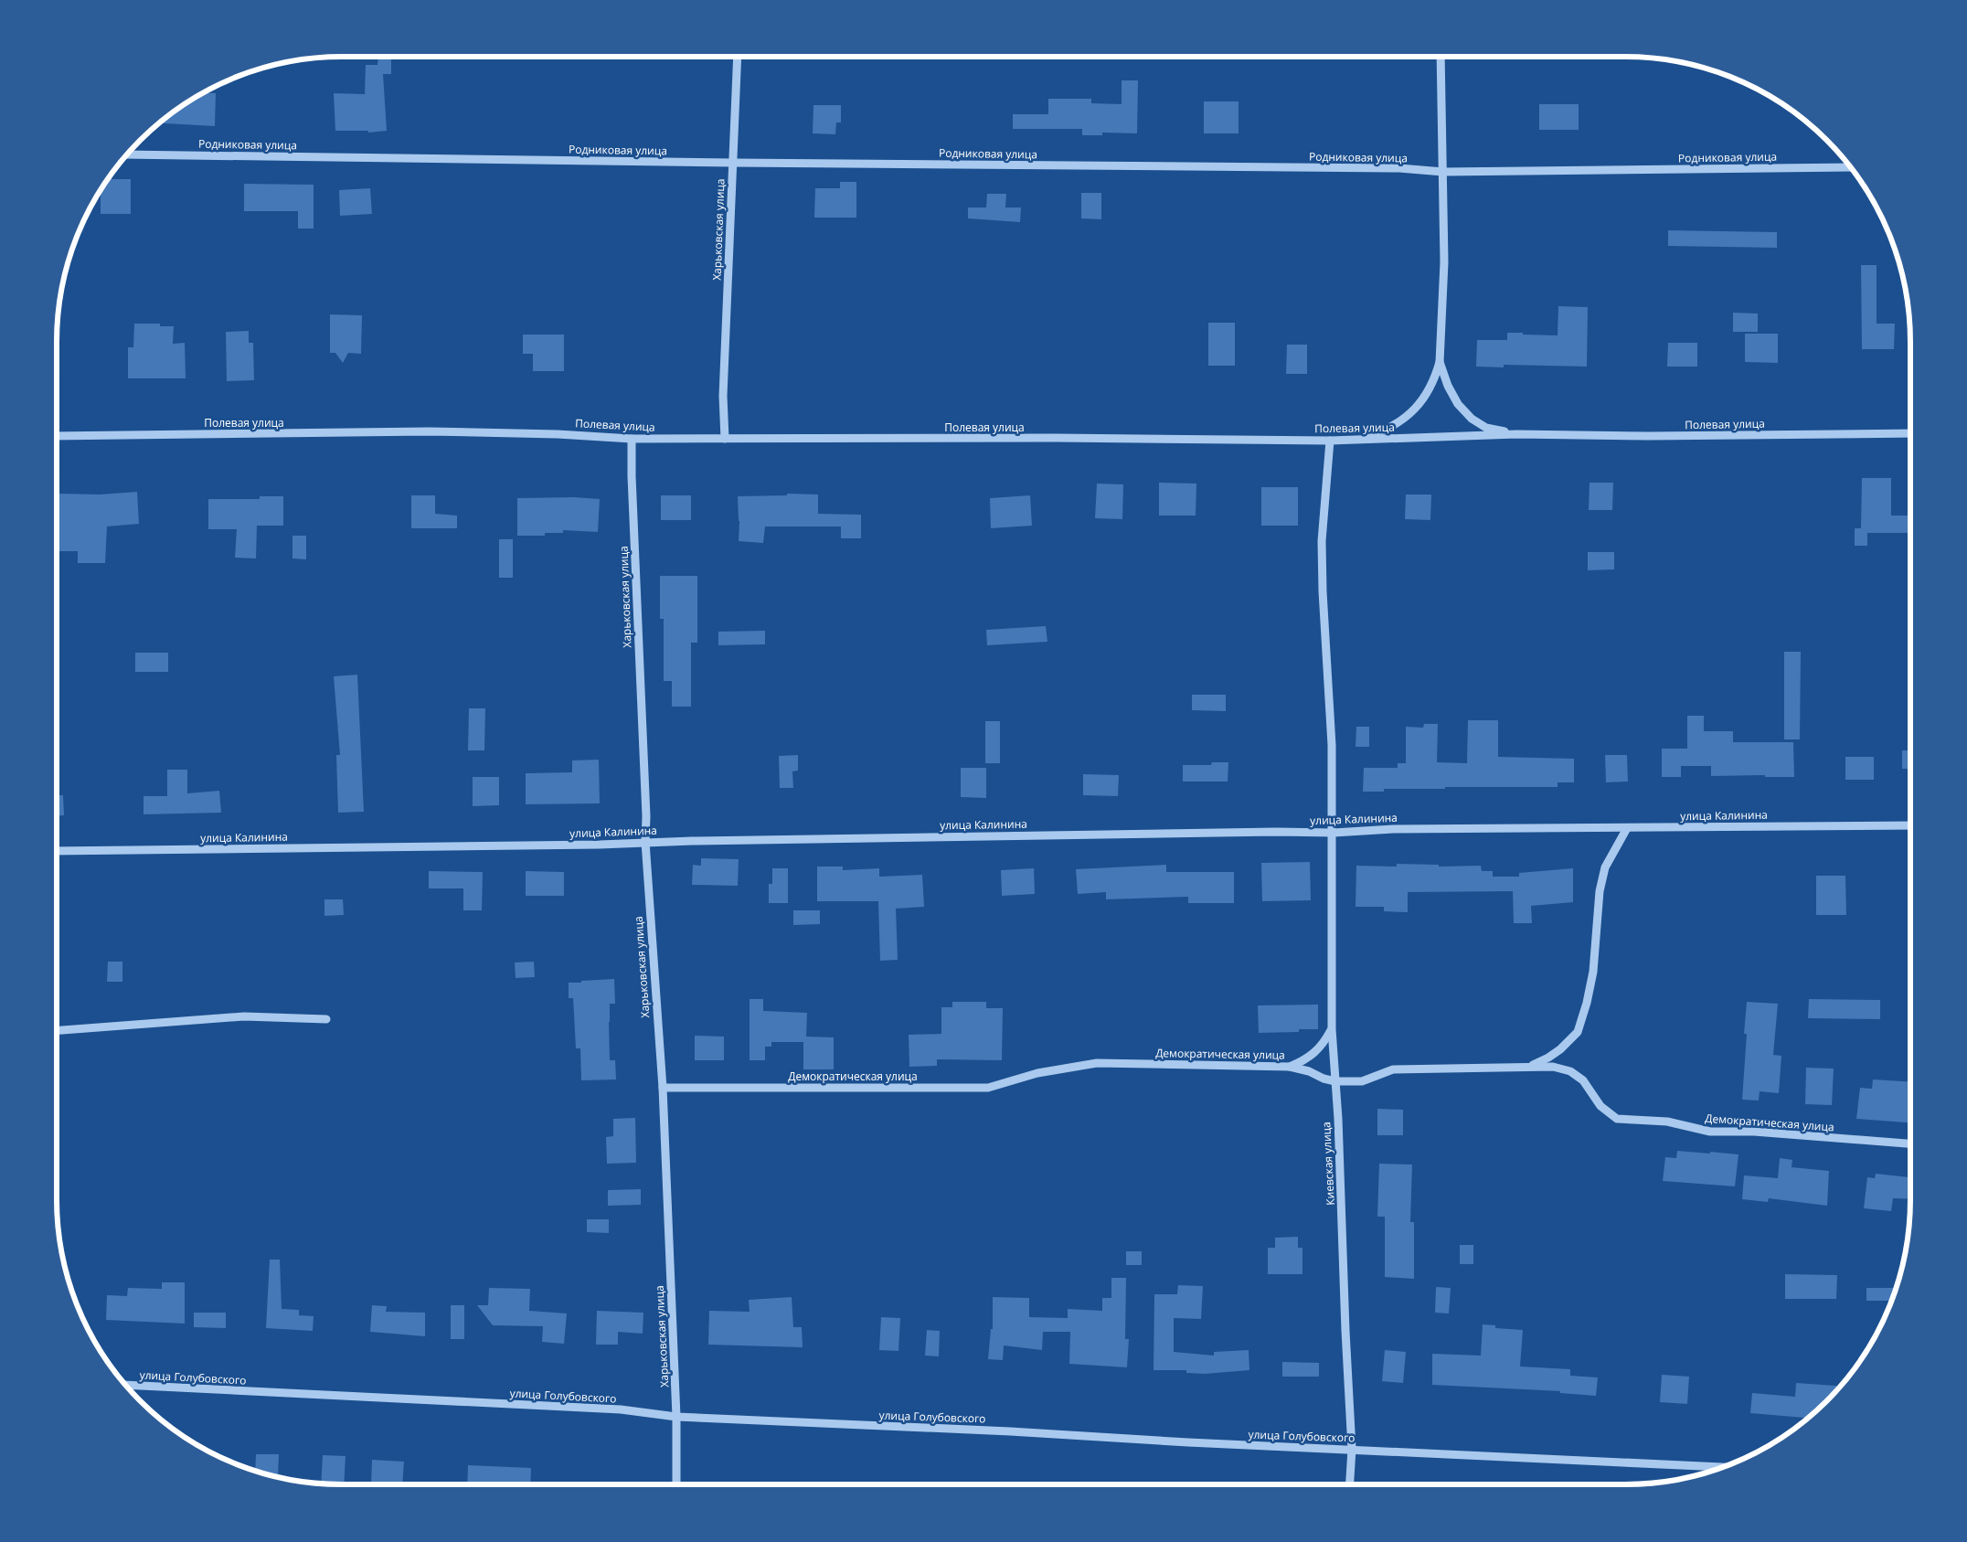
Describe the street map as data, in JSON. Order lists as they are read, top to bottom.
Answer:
{
  "streets": {
    "street": [
      "Родниковая улица",
      "Харьковская улица",
      "Полевая улица",
      "улица Калинина",
      "Демократическая улица",
      "Киевская улица",
      "улица Голубовского"
    ]
  },
  "crossings": [
    ["Родниковая улица", "Харьковская улица"],
    ["Харьковская улица", "Полевая улица"],
    ["Харьковская улица", "улица Калинина"],
    ["Харьковская улица", "Демократическая улица"],
    ["Харьковская улица", "улица Голубовского"],
    ["Полевая улица", "Киевская улица"],
    ["улица Калинина", "Киевская улица"],
    ["Демократическая улица", "Киевская улица"],
    ["Киевская улица", "улица Голубовского"]
  ]
}
